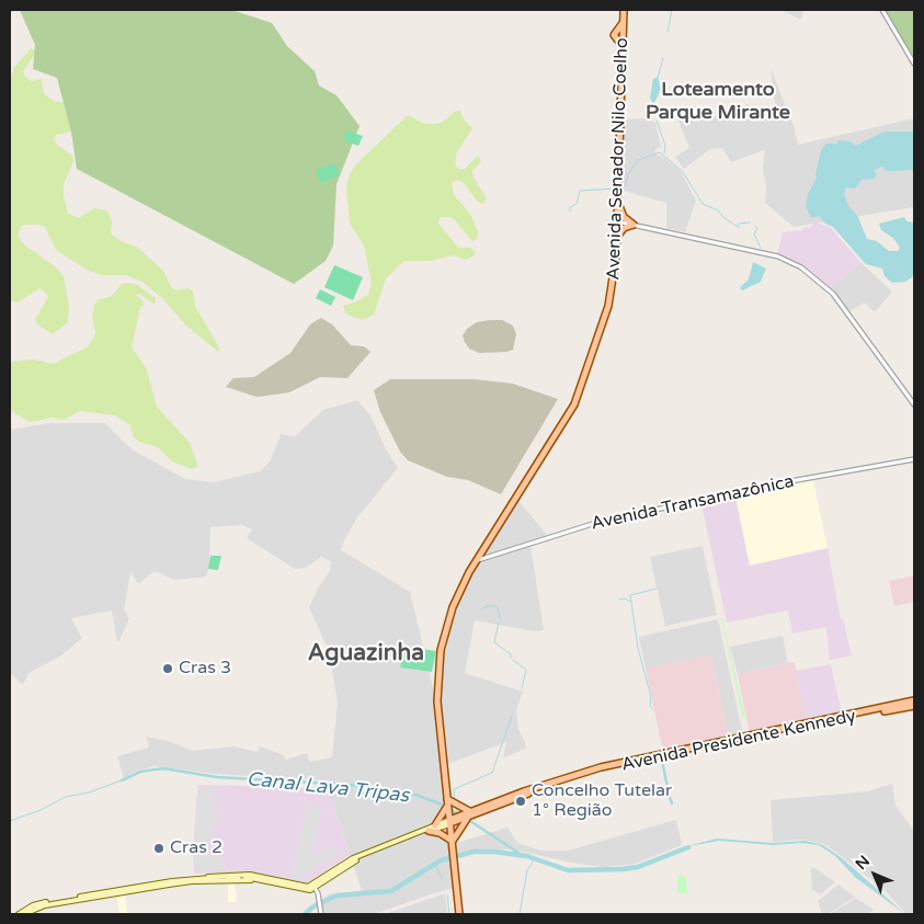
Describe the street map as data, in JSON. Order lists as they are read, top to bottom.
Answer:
{
  "streets": {
    "main road": ["Avenida Senador Nilo Coelho", "Avenida Presidente Kennedy"],
    "street": ["Avenida Transamazônica"]
  },
  "crossings": [
    ["Avenida Senador Nilo Coelho", "Avenida Transamazônica"],
    ["Avenida Senador Nilo Coelho", "Avenida Presidente Kennedy"]
  ],
  "districts": ["Loteamento Parque Mirante", "Aguazinha"],
  "water": ["Canal Lava Tripas"],
  "places": ["Cras 3", "Concelho Tutelar 1° Região", "Cras 2"],
  "north": "top left"
}
